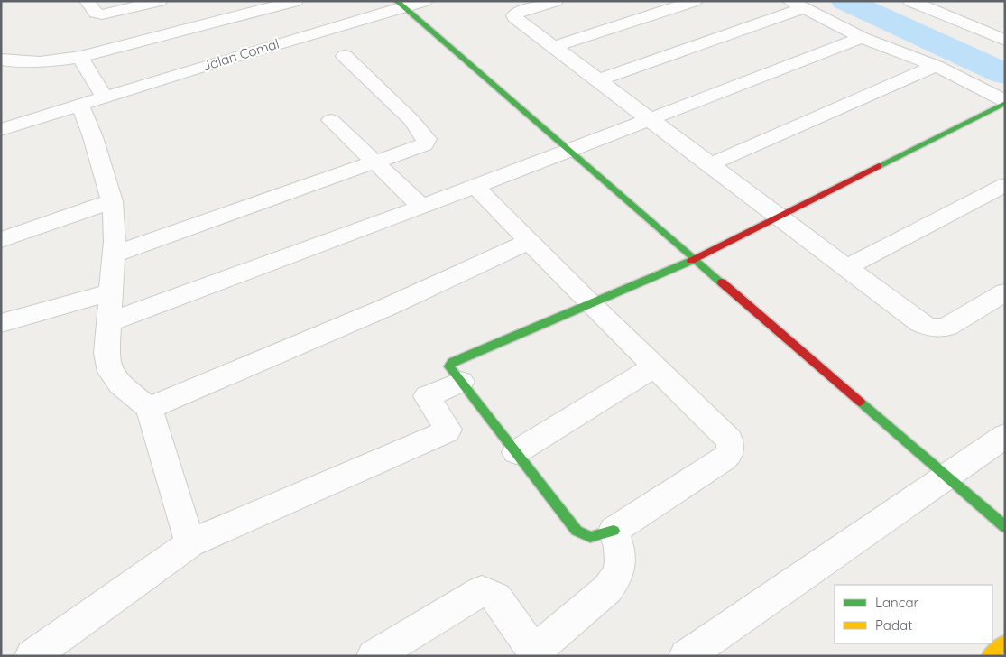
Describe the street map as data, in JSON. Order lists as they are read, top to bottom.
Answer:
{
  "streets": {
    "street": ["Jalan Comal"]
  },
  "legend": ["Lancar", "Padat"]
}
